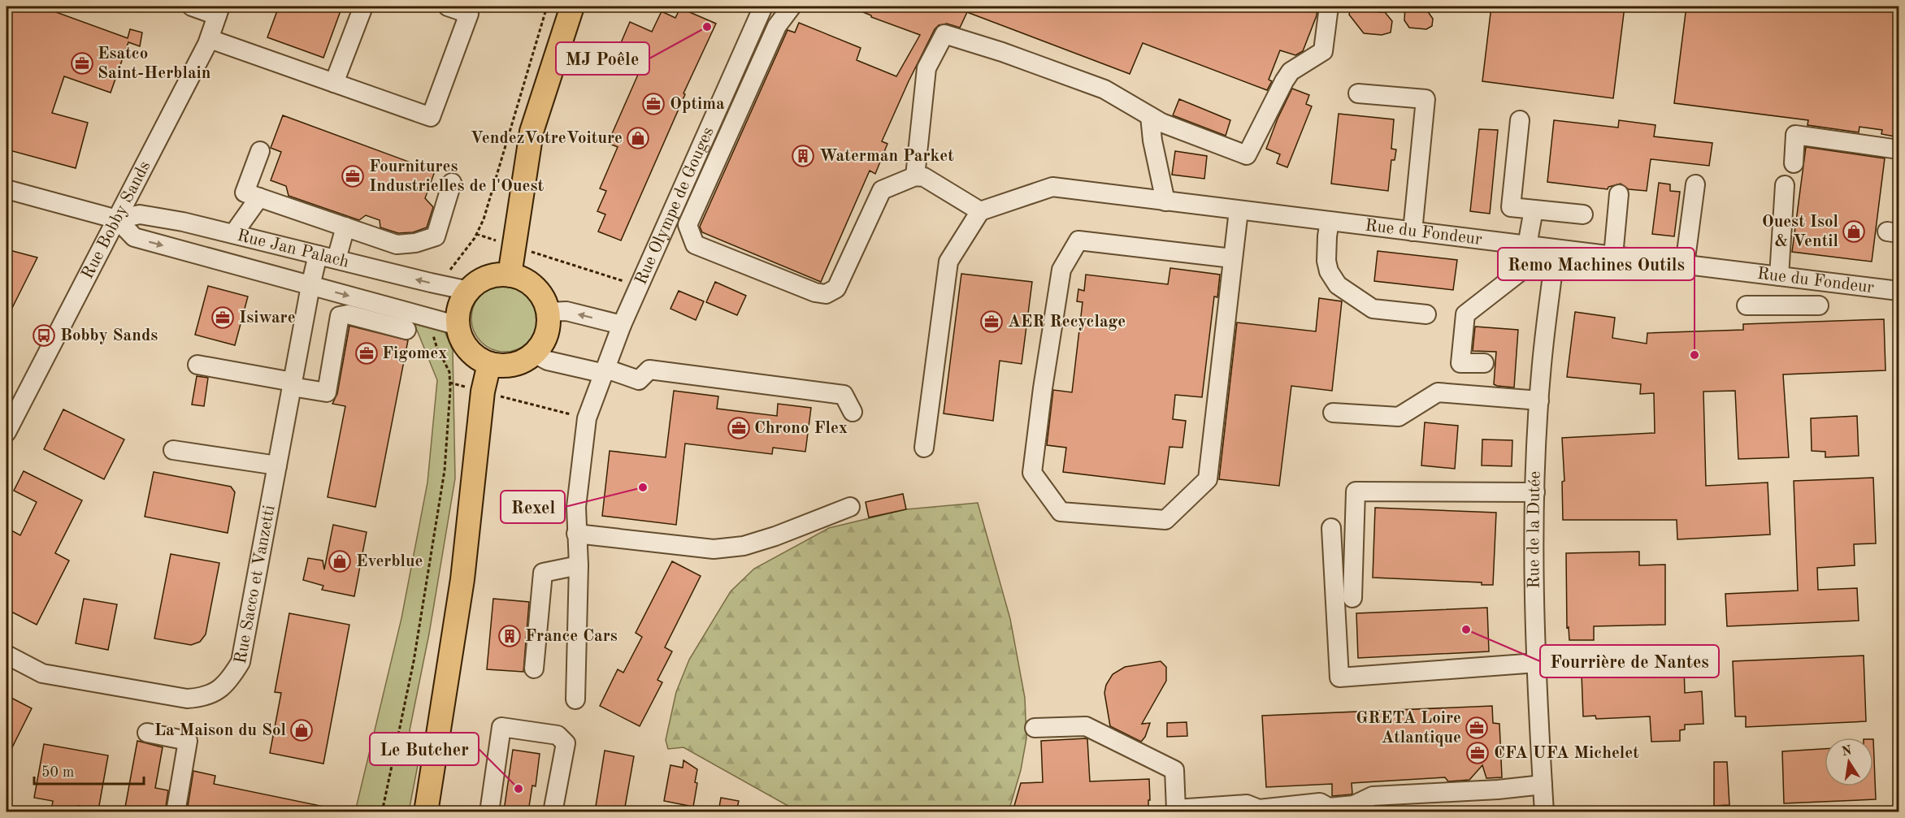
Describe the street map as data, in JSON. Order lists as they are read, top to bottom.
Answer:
{
  "streets": {
    "street": [
      "Rue Olympe de Gouges",
      "Rue Bobby Sands",
      "Rue du Fondeur",
      "Rue Jan Palach",
      "Rue de la Dutée",
      "Rue Sacco et Vanzetti"
    ]
  },
  "crossings": [
    ["Rue Bobby Sands", "Rue Jan Palach"],
    ["Rue du Fondeur", "Rue de la Dutée"],
    ["Rue Jan Palach", "Rue Sacco et Vanzetti"]
  ],
  "places": {
    "other": [
      "MJ Poêle",
      "Remo Machines Outils",
      "Rexel",
      "Fourrière de Nantes",
      "Le Butcher"
    ],
    "office": [
      "Esatco Saint-Herblain",
      "Optima",
      "Fournitures Industrielles de l'Ouest",
      "Isiware",
      "AER Recyclage",
      "Figomex",
      "Chrono Flex",
      "GRETA Loire Atlantique",
      "CFA UFA Michelet"
    ],
    "shop": [
      "VendezVotreVoiture",
      "Ouest Isol & Ventil",
      "Everblue",
      "La Maison du Sol"
    ],
    "building": ["Waterman Parket", "France Cars"],
    "bus stop": ["Bobby Sands"]
  },
  "scale_bar": "50 m",
  "north": "top"
}
